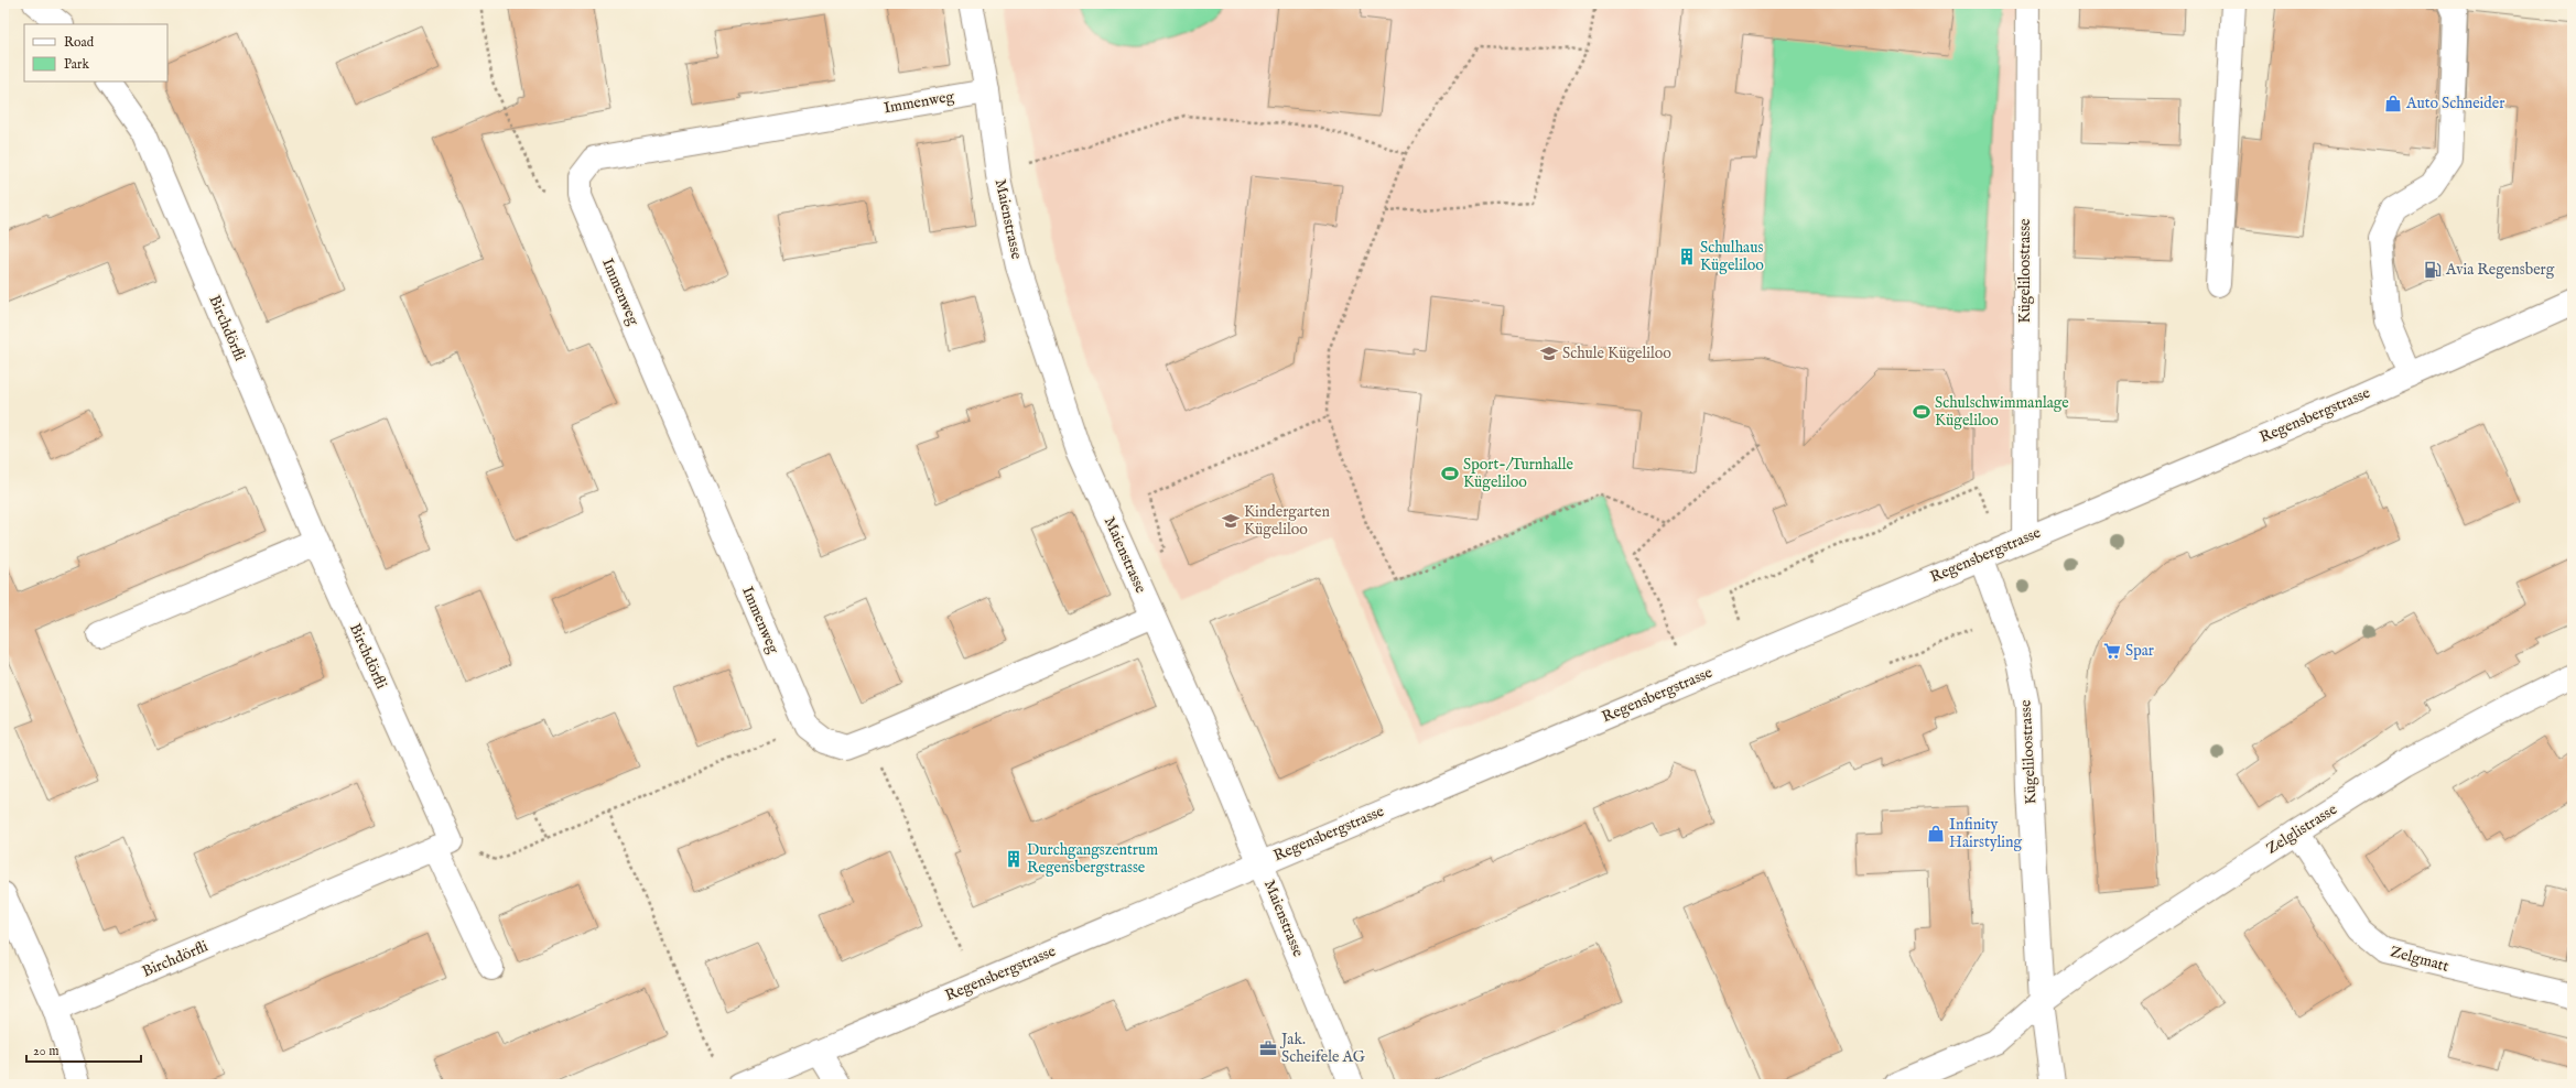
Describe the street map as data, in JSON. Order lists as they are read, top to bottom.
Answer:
{
  "streets": {
    "street": [
      "Immenweg",
      "Maienstrasse",
      "Kügeliloostrasse",
      "Birchdörfli",
      "Regensbergstrasse",
      "Zelglistrasse",
      "Zelgmatt"
    ]
  },
  "crossings": [
    ["Immenweg", "Maienstrasse"],
    ["Maienstrasse", "Regensbergstrasse"],
    ["Kügeliloostrasse", "Regensbergstrasse"],
    ["Kügeliloostrasse", "Zelglistrasse"],
    ["Zelglistrasse", "Zelgmatt"]
  ],
  "places": {
    "shop": ["Auto Schneider", "Infinity Hairstyling"],
    "building": ["Schulhaus Kügeliloo", "Durchgangszentrum Regensbergstrasse"],
    "fuel station": ["Avia Regensberg"],
    "school or university": ["Schule Kügeliloo", "Kindergarten Kügeliloo"],
    "sports": ["Schulschwimmanlage Kügeliloo", "Sport-/Turnhalle Kügeliloo"],
    "supermarket": ["Spar"],
    "office": ["Jak. Scheifele AG"]
  },
  "legend": ["Road", "Park"],
  "scale_bar": "20 m"
}
